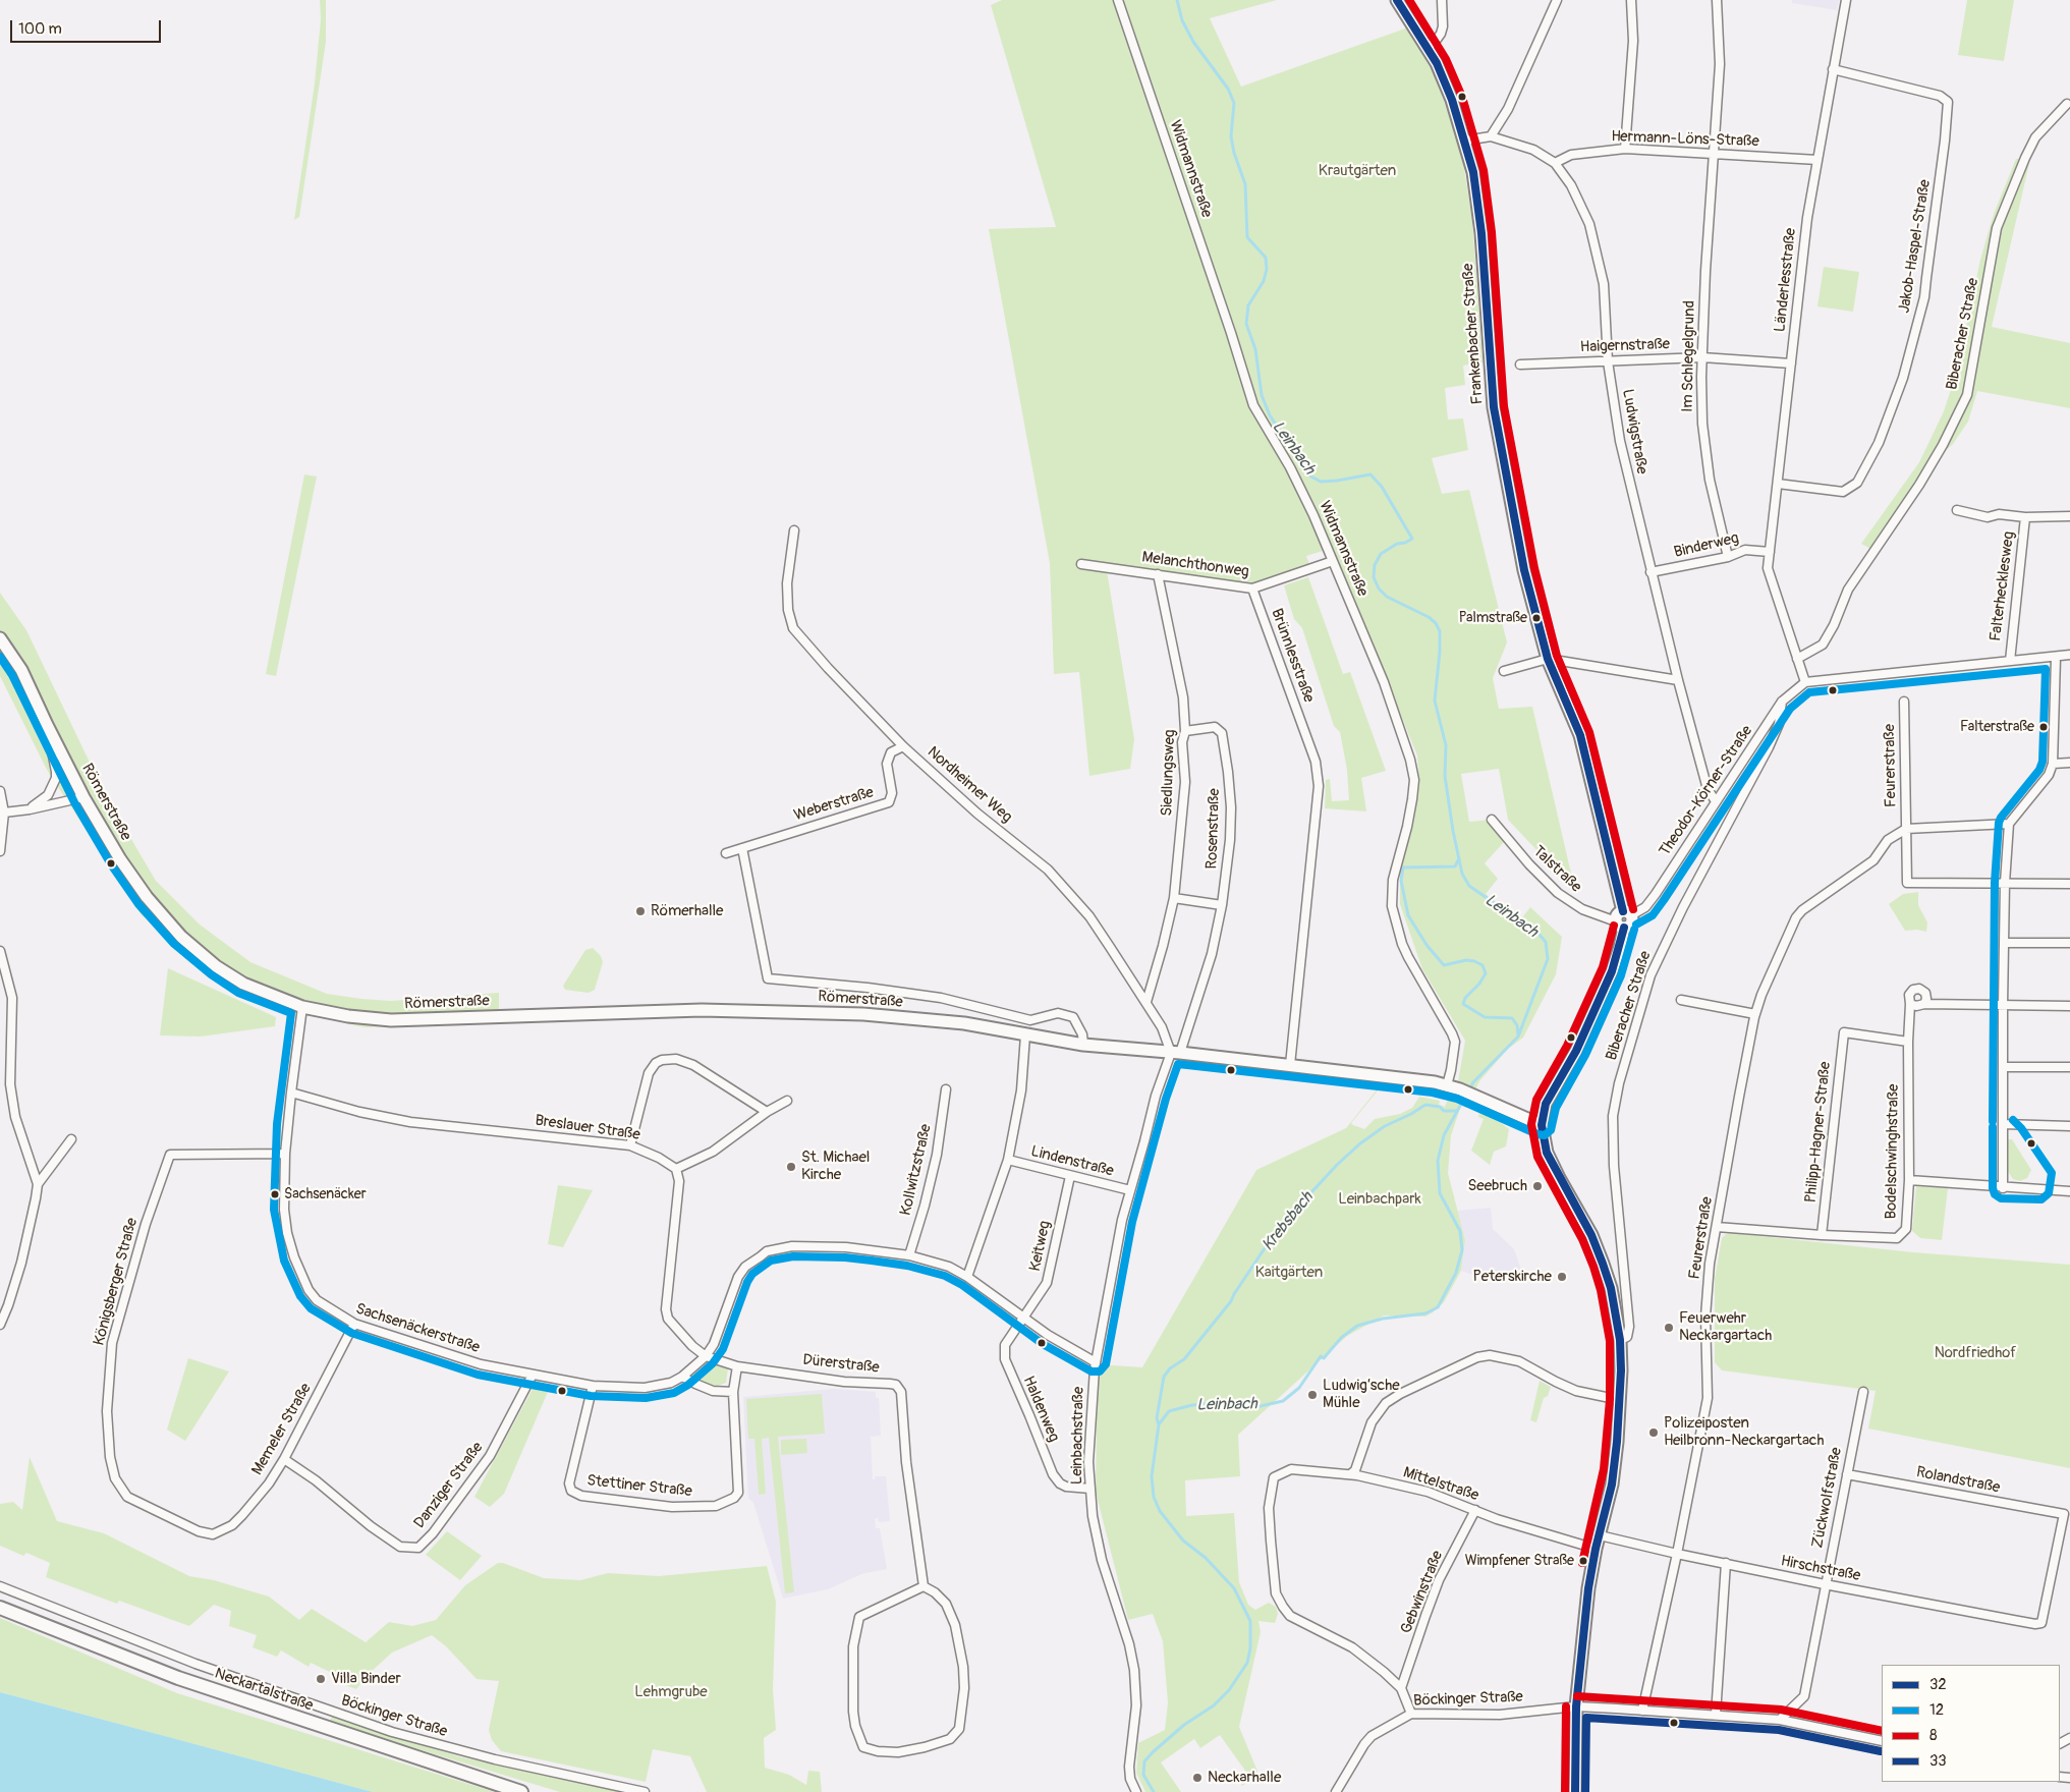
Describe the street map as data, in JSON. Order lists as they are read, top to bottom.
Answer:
{
  "streets": {
    "main road": ["Frankenbacher Straße", "Römerstraße", "Neckartalstraße"],
    "street": [
      "Hermann-Löns-Straße",
      "Widmannstraße",
      "Jakob-Haspel-Straße",
      "Länderlesstraße",
      "Biberacher Straße",
      "Haigernstraße",
      "Im Schlegelgrund",
      "Ludwigstraße",
      "Binderweg",
      "Melanchthonweg",
      "Falterhecklesweg",
      "Brünnlesstraße",
      "Feurerstraße",
      "Siedlungsweg",
      "Nordheimer Weg",
      "Theodor-Körner-Straße",
      "Weberstraße",
      "Rosenstraße",
      "Talstraße",
      "Breslauer Straße",
      "Philipp-Hagner-Straße",
      "Bodelschwinghstraße",
      "Lindenstraße",
      "Kollwitzstraße",
      "Keitweg",
      "Königsberger Straße",
      "Sachsenäckerstraße",
      "Dürerstraße",
      "Haldenweg",
      "Memeler Straße",
      "Leinbachstraße",
      "Rolandstraße",
      "Mittelstraße",
      "Danziger Straße",
      "Stettiner Straße",
      "Zückwolfstraße",
      "Hirschstraße",
      "Gebwinstraße",
      "Böckinger Straße"
    ]
  },
  "crossings": [
    ["Hermann-Löns-Straße", "Länderlesstraße"],
    ["Hermann-Löns-Straße", "Im Schlegelgrund"],
    ["Hermann-Löns-Straße", "Ludwigstraße"],
    ["Widmannstraße", "Melanchthonweg"],
    ["Widmannstraße", "Römerstraße"],
    ["Jakob-Haspel-Straße", "Länderlesstraße"],
    ["Länderlesstraße", "Biberacher Straße"],
    ["Länderlesstraße", "Haigernstraße"],
    ["Länderlesstraße", "Binderweg"],
    ["Länderlesstraße", "Theodor-Körner-Straße"],
    ["Frankenbacher Straße", "Ludwigstraße"],
    ["Frankenbacher Straße", "Theodor-Körner-Straße"],
    ["Biberacher Straße", "Theodor-Körner-Straße"],
    ["Haigernstraße", "Im Schlegelgrund"],
    ["Haigernstraße", "Ludwigstraße"],
    ["Im Schlegelgrund", "Binderweg"],
    ["Ludwigstraße", "Binderweg"],
    ["Ludwigstraße", "Theodor-Körner-Straße"],
    ["Melanchthonweg", "Brünnlesstraße"],
    ["Melanchthonweg", "Siedlungsweg"],
    ["Brünnlesstraße", "Römerstraße"],
    ["Feurerstraße", "Bodelschwinghstraße"],
    ["Feurerstraße", "Hirschstraße"],
    ["Siedlungsweg", "Nordheimer Weg"],
    ["Siedlungsweg", "Rosenstraße"],
    ["Nordheimer Weg", "Römerstraße"],
    ["Nordheimer Weg", "Weberstraße"],
    ["Nordheimer Weg", "Rosenstraße"],
    ["Nordheimer Weg", "Leinbachstraße"],
    ["Römerstraße", "Weberstraße"],
    ["Römerstraße", "Rosenstraße"],
    ["Römerstraße", "Sachsenäckerstraße"],
    ["Römerstraße", "Leinbachstraße"],
    ["Rosenstraße", "Leinbachstraße"],
    ["Breslauer Straße", "Sachsenäckerstraße"],
    ["Philipp-Hagner-Straße", "Bodelschwinghstraße"],
    ["Lindenstraße", "Keitweg"],
    ["Lindenstraße", "Leinbachstraße"],
    ["Keitweg", "Haldenweg"],
    ["Königsberger Straße", "Sachsenäckerstraße"],
    ["Königsberger Straße", "Memeler Straße"],
    ["Sachsenäckerstraße", "Dürerstraße"],
    ["Sachsenäckerstraße", "Memeler Straße"],
    ["Sachsenäckerstraße", "Danziger Straße"],
    ["Sachsenäckerstraße", "Stettiner Straße"],
    ["Dürerstraße", "Stettiner Straße"],
    ["Haldenweg", "Leinbachstraße"],
    ["Memeler Straße", "Danziger Straße"],
    ["Rolandstraße", "Zückwolfstraße"],
    ["Rolandstraße", "Hirschstraße"],
    ["Mittelstraße", "Gebwinstraße"],
    ["Zückwolfstraße", "Hirschstraße"]
  ],
  "water": ["Leinbach", "Krebsbach"],
  "parks": [
    "Krautgärten",
    "Leinbachpark",
    "Kaitgärten",
    "Nordfriedhof",
    "Lehmgrube"
  ],
  "places": [
    "Palmstraße",
    "Falterstraße",
    "Römerhalle",
    "St. Michael Kirche",
    "Seebruch",
    "Sachsenäcker",
    "Peterskirche",
    "Feuerwehr Neckargartach",
    "Ludwig’sche Mühle",
    "Polizeiposten Heilbronn-Neckargartach",
    "Wimpfener Straße",
    "Villa Binder",
    "Neckarhalle"
  ],
  "lines": [
    "transit line 32",
    "transit line 8",
    "transit line 12",
    "transit line 33"
  ],
  "legend": [
    "32",
    "12",
    "8",
    "33"
  ],
  "scale_bar": "100 m"
}
